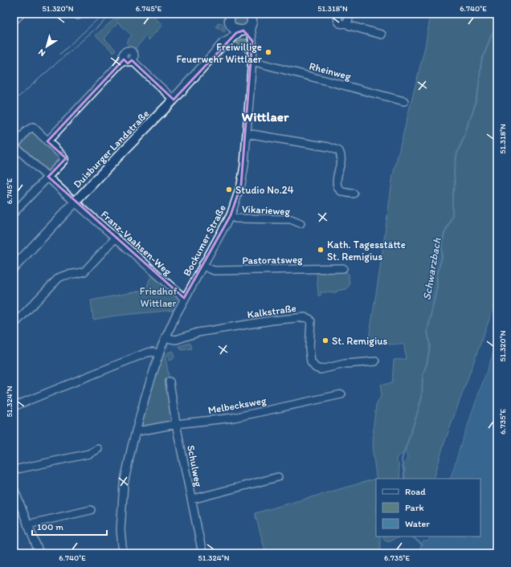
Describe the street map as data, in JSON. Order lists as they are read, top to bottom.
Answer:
{
  "streets": {
    "main road": ["Duisburger Landstraße"],
    "street": [
      "Rheinweg",
      "Vikarieweg",
      "Bockumer Straße",
      "Franz-Vaahsen-Weg",
      "Pastoratsweg",
      "Kalkstraße",
      "Melbecksweg",
      "Schulweg"
    ]
  },
  "crossings": [
    ["Rheinweg", "Bockumer Straße"],
    ["Duisburger Landstraße", "Bockumer Straße"],
    ["Duisburger Landstraße", "Franz-Vaahsen-Weg"],
    ["Vikarieweg", "Bockumer Straße"],
    ["Bockumer Straße", "Franz-Vaahsen-Weg"],
    ["Bockumer Straße", "Pastoratsweg"],
    ["Bockumer Straße", "Kalkstraße"],
    ["Bockumer Straße", "Melbecksweg"],
    ["Melbecksweg", "Schulweg"]
  ],
  "districts": ["Wittlaer"],
  "water": ["Schwarzbach"],
  "parks": ["Friedhof Wittlaer"],
  "places": [
    "Freiwillige Feuerwehr Wittlaer",
    "Studio No.24",
    "Kath. Tagesstätte St. Remigius",
    "St. Remigius"
  ],
  "legend": ["Road", "Park", "Water"],
  "scale_bar": "100 m",
  "north": "bottom left",
  "coordinates": [
    "51.320°N",
    "6.745°E",
    "51.318°N",
    "6.740°E",
    "51.324°N",
    "6.735°E"
  ]
}
